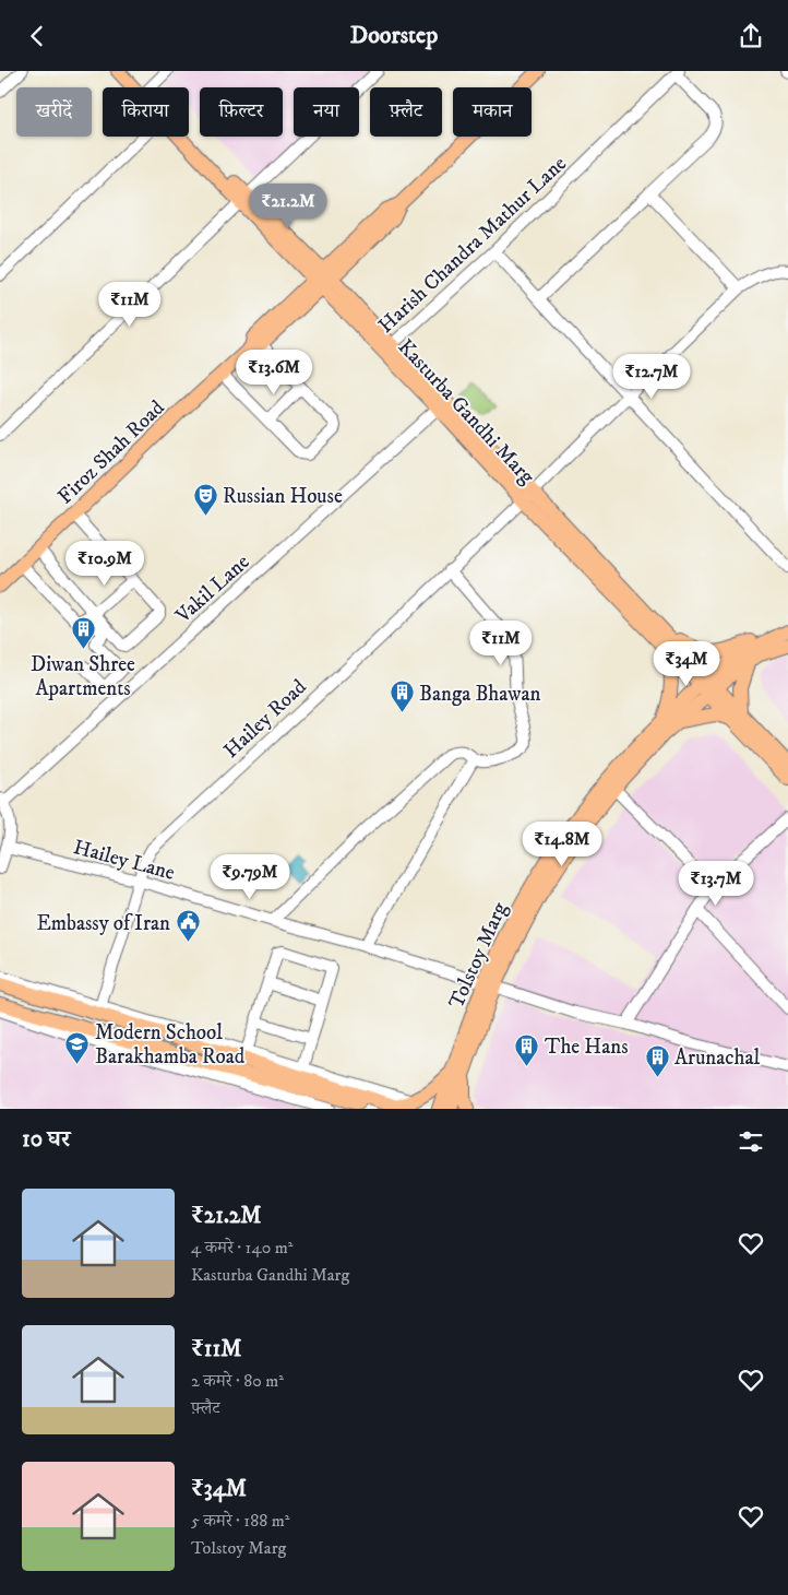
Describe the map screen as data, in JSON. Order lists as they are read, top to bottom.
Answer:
{
  "streets": {
    "main road": ["Kasturba Gandhi Marg", "Firoz Shah Road", "Tolstoy Marg"],
    "street": [
      "Harish Chandra Mathur Lane",
      "Vakil Lane",
      "Hailey Road",
      "Hailey Lane"
    ]
  },
  "crossings": [
    ["Harish Chandra Mathur Lane", "Kasturba Gandhi Marg"],
    ["Kasturba Gandhi Marg", "Firoz Shah Road"],
    ["Kasturba Gandhi Marg", "Vakil Lane"],
    ["Kasturba Gandhi Marg", "Hailey Road"],
    ["Kasturba Gandhi Marg", "Tolstoy Marg"],
    ["Hailey Road", "Hailey Lane"],
    ["Hailey Lane", "Tolstoy Marg"]
  ],
  "places": {
    "theatre": ["Russian House"],
    "building": [
      "Diwan Shree Apartments",
      "Banga Bhawan",
      "The Hans",
      "Arunachal"
    ],
    "public building": ["Embassy of Iran"],
    "school or university": ["Modern School Barakhamba Road"]
  },
  "page": {
    "header": "Doorstep",
    "chip": [
      "खरीदें",
      "किराया",
      "फ़िल्टर",
      "नया",
      "फ़्लैट",
      "मकान"
    ],
    "price": [
      "₹21.2M",
      "₹11M",
      "₹13.6M",
      "₹12.7M",
      "₹10.9M",
      "₹11M",
      "₹34M",
      "₹14.8M",
      "₹9.79M",
      "₹13.7M"
    ],
    "heading": "10 घर",
    "list": [
      {
        "name": "₹21.2M",
        "note": "4 कमरे · 140 m² · Kasturba Gandhi Marg"
      },
      {
        "name": "₹11M",
        "note": "2 कमरे · 80 m² · फ़्लैट"
      },
      {
        "name": "₹34M",
        "note": "5 कमरे · 188 m² · Tolstoy Marg"
      }
    ]
  }
}
